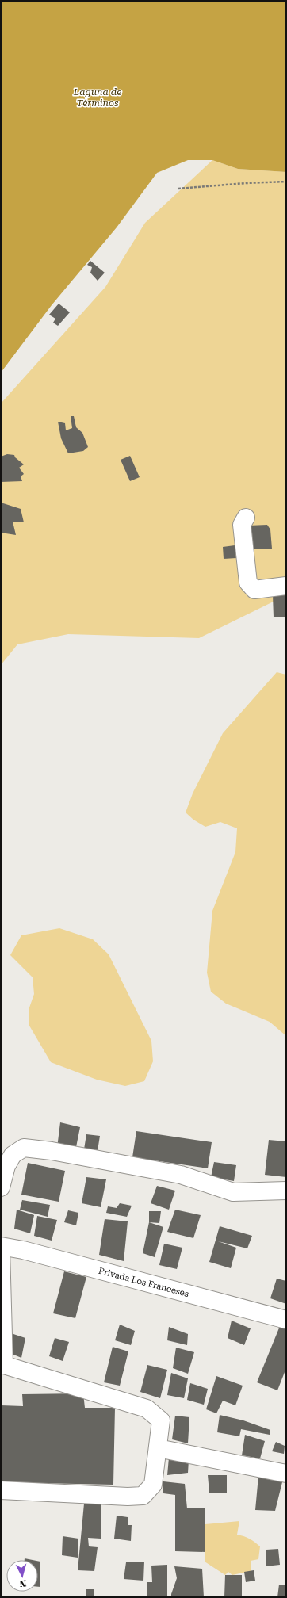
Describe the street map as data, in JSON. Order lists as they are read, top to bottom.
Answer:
{
  "streets": {
    "street": ["Privada Los Franceses"]
  },
  "water": ["Laguna de Términos"],
  "north": "bottom"
}
